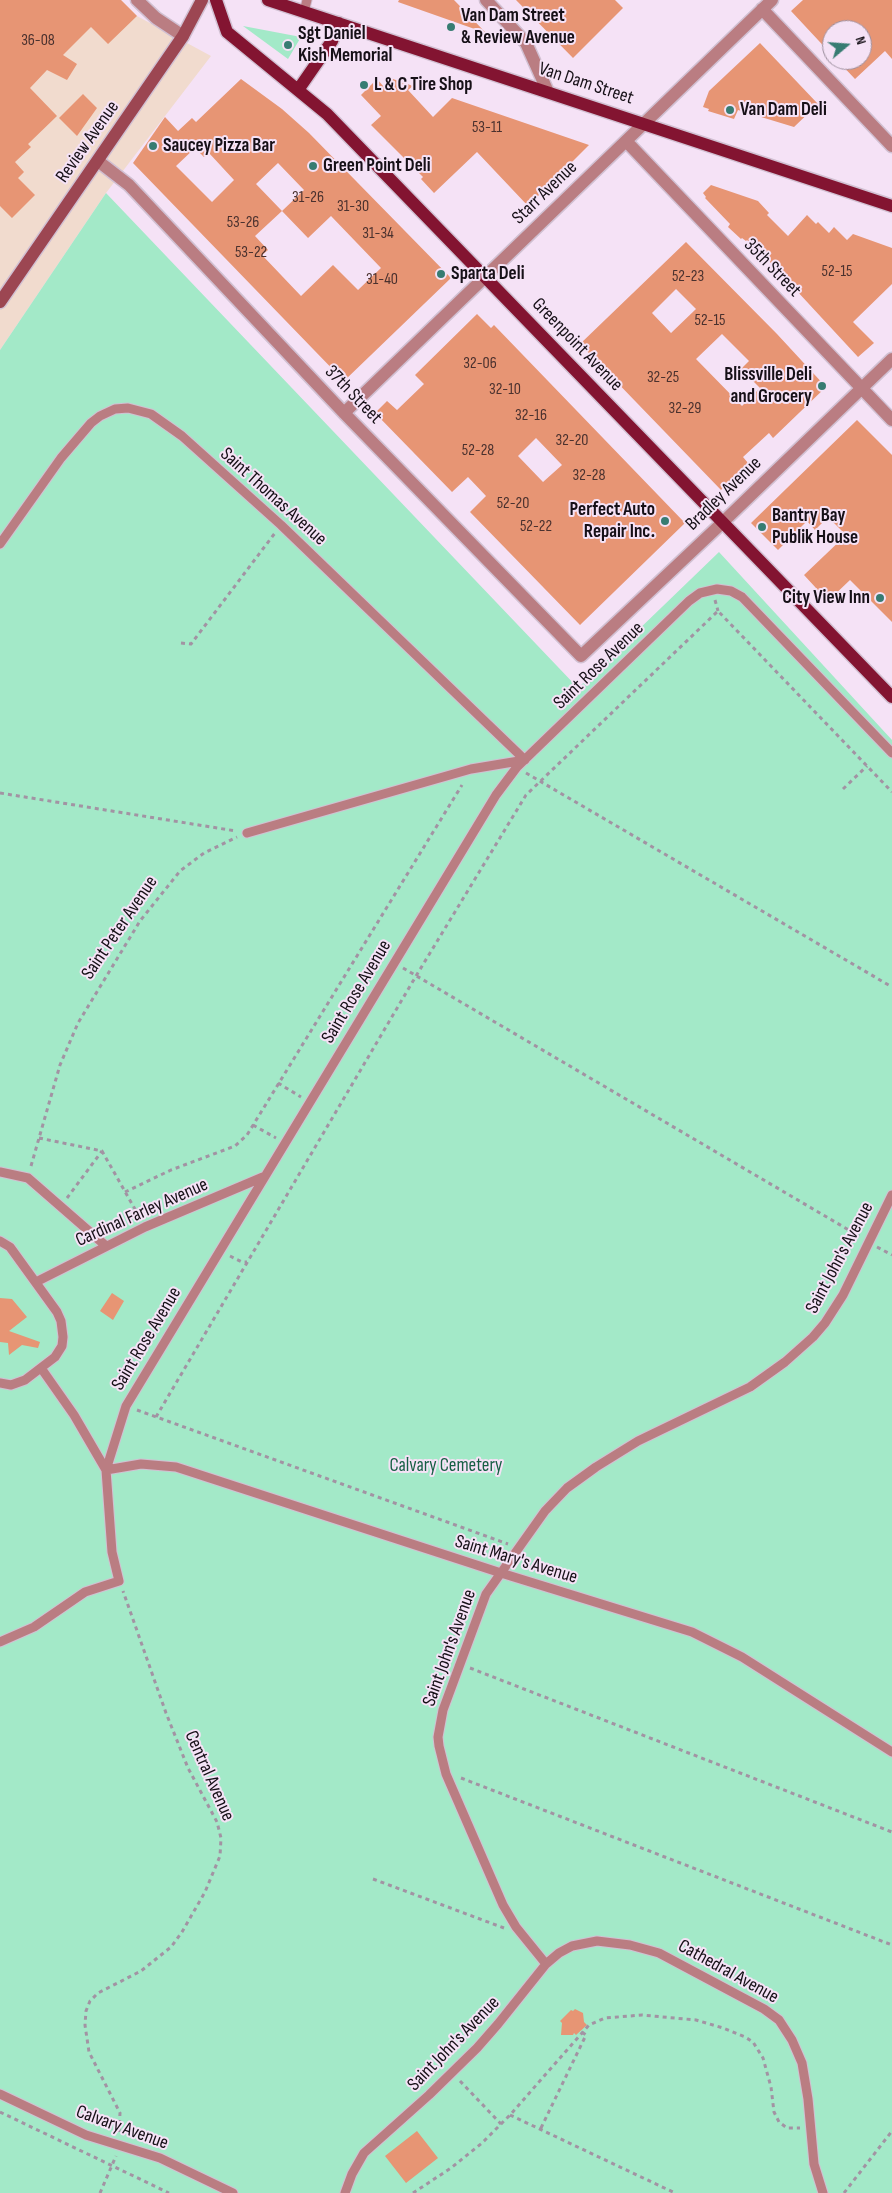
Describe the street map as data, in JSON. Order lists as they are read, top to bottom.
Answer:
{
  "streets": {
    "main road": ["Van Dam Street", "Review Avenue", "Greenpoint Avenue"],
    "street": [
      "Starr Avenue",
      "35th Street",
      "37th Street",
      "Bradley Avenue"
    ],
    "lane": [
      "Saint Thomas Avenue",
      "Saint Rose Avenue",
      "Cardinal Farley Avenue",
      "Saint John's Avenue",
      "Saint Mary's Avenue",
      "Cathedral Avenue",
      "Calvary Avenue"
    ],
    "path": ["Saint Peter Avenue", "Central Avenue"]
  },
  "crossings": [
    ["Van Dam Street", "Starr Avenue"],
    ["Review Avenue", "37th Street"],
    ["Starr Avenue", "35th Street"],
    ["Starr Avenue", "Greenpoint Avenue"],
    ["Starr Avenue", "37th Street"],
    ["35th Street", "Bradley Avenue"],
    ["Greenpoint Avenue", "Bradley Avenue"],
    ["37th Street", "Bradley Avenue"],
    ["Saint Thomas Avenue", "Saint Rose Avenue"],
    ["Saint Rose Avenue", "Cardinal Farley Avenue"],
    ["Saint Rose Avenue", "Saint Mary's Avenue"],
    ["Saint John's Avenue", "Saint Mary's Avenue"],
    ["Saint John's Avenue", "Cathedral Avenue"],
    ["Central Avenue", "Calvary Avenue"]
  ],
  "parks": ["Calvary Cemetery"],
  "places": [
    "Van Dam Street & Review Avenue",
    "Sgt Daniel Kish Memorial",
    "L & C Tire Shop",
    "Van Dam Deli",
    "Saucey Pizza Bar",
    "Green Point Deli",
    "Sparta Deli",
    "Blissville Deli and Grocery",
    "Perfect Auto Repair Inc.",
    "Bantry Bay Publik House",
    "City View Inn"
  ],
  "house_numbers": [
    "36-08",
    "53-11",
    "31-26",
    "31-30",
    "53-26",
    "31-34",
    "53-22",
    "52-15",
    "52-23",
    "31-40",
    "52-15",
    "32-06",
    "32-25",
    "32-10",
    "32-29",
    "32-16",
    "32-20",
    "52-28",
    "32-28",
    "52-20",
    "52-22"
  ],
  "north": "right"
}
